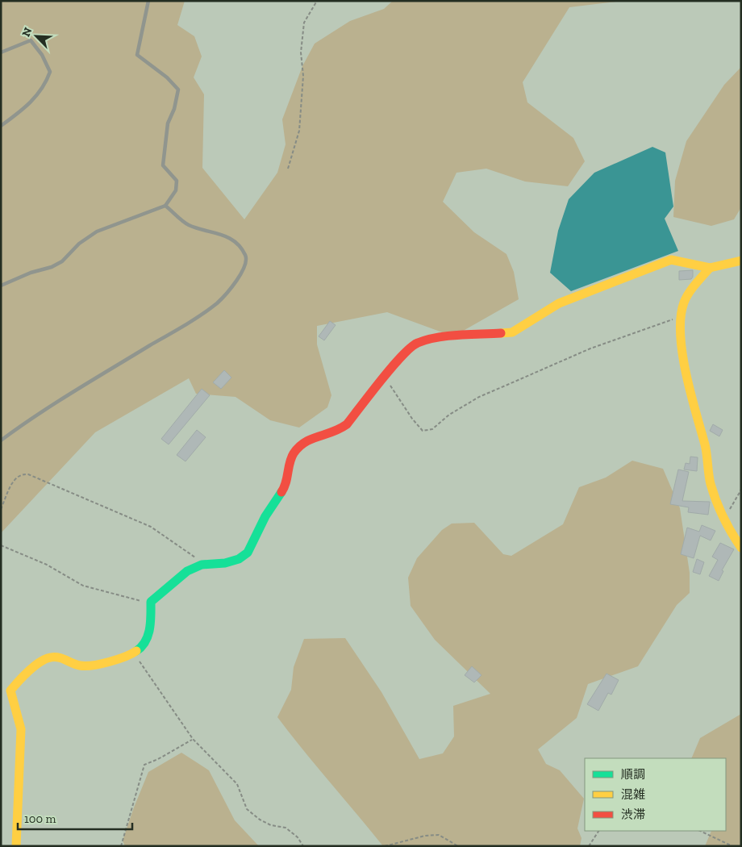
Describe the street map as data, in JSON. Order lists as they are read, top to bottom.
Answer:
{
  "legend": ["順調", "混雑", "渋滞"],
  "scale_bar": "100 m",
  "north": "top left"
}
